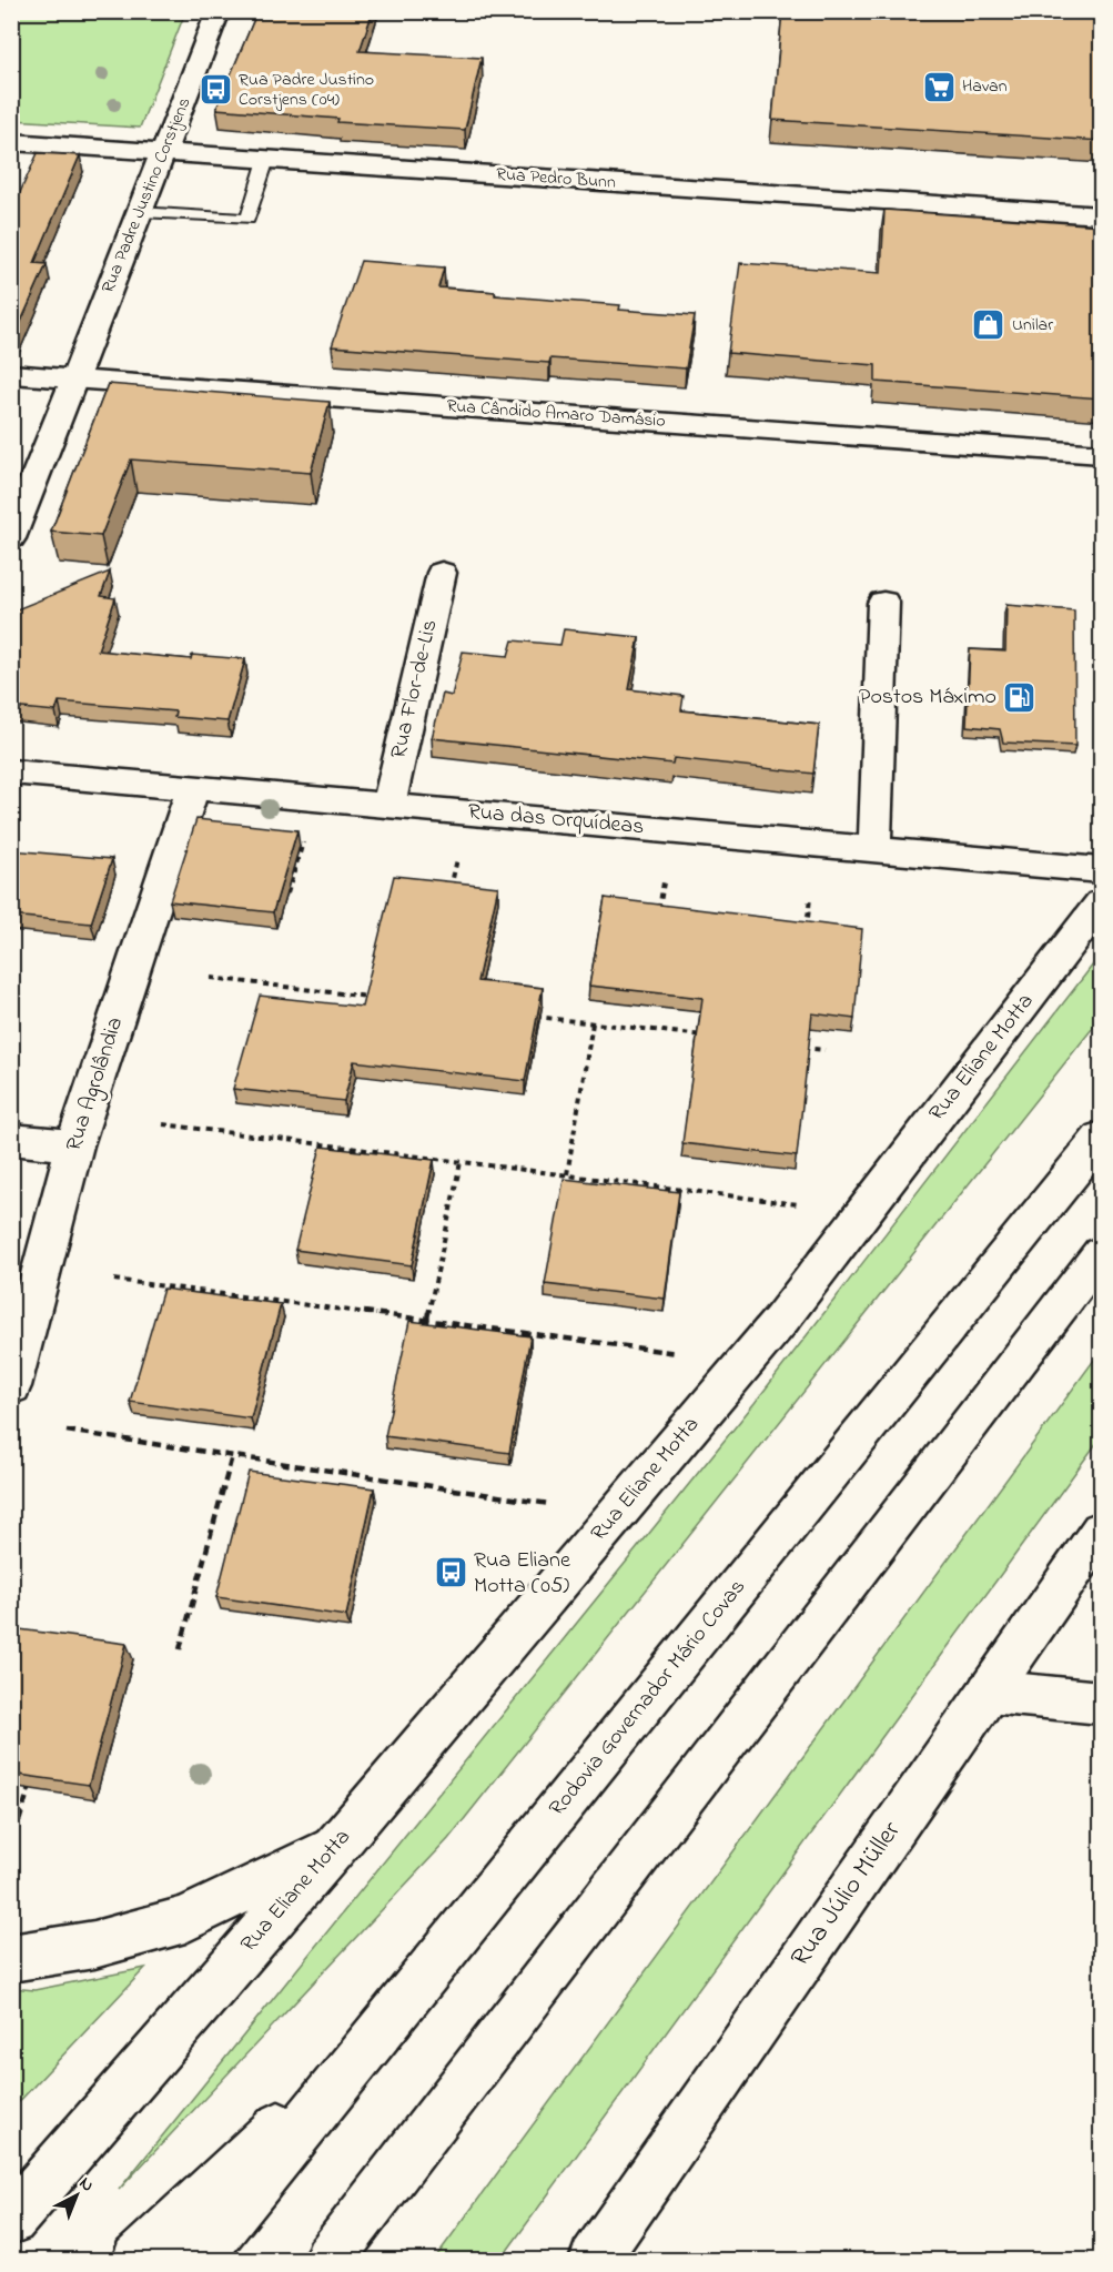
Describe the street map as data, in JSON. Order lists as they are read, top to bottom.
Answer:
{
  "streets": {
    "main road": [
      "Rua Pedro Bunn",
      "Rua Padre Justino Corstjens",
      "Rua Cândido Amaro Damásio",
      "Rua Flor-de-Lis",
      "Rua das Orquídeas",
      "Rua Eliane Motta",
      "Rua Agrolândia",
      "Rodovia Governador Mário Covas",
      "Rua Júlio Müller"
    ]
  },
  "crossings": [
    ["Rua Pedro Bunn", "Rua Padre Justino Corstjens"],
    ["Rua Padre Justino Corstjens", "Rua Cândido Amaro Damásio"],
    ["Rua Flor-de-Lis", "Rua das Orquídeas"],
    ["Rua das Orquídeas", "Rua Agrolândia"]
  ],
  "places": {
    "supermarket": ["Havan"],
    "bus stop": ["Rua Padre Justino Corstjens (04)", "Rua Eliane Motta (05)"],
    "shop": ["Unilar"],
    "fuel station": ["Postos Máximo"]
  },
  "north": "top right"
}
